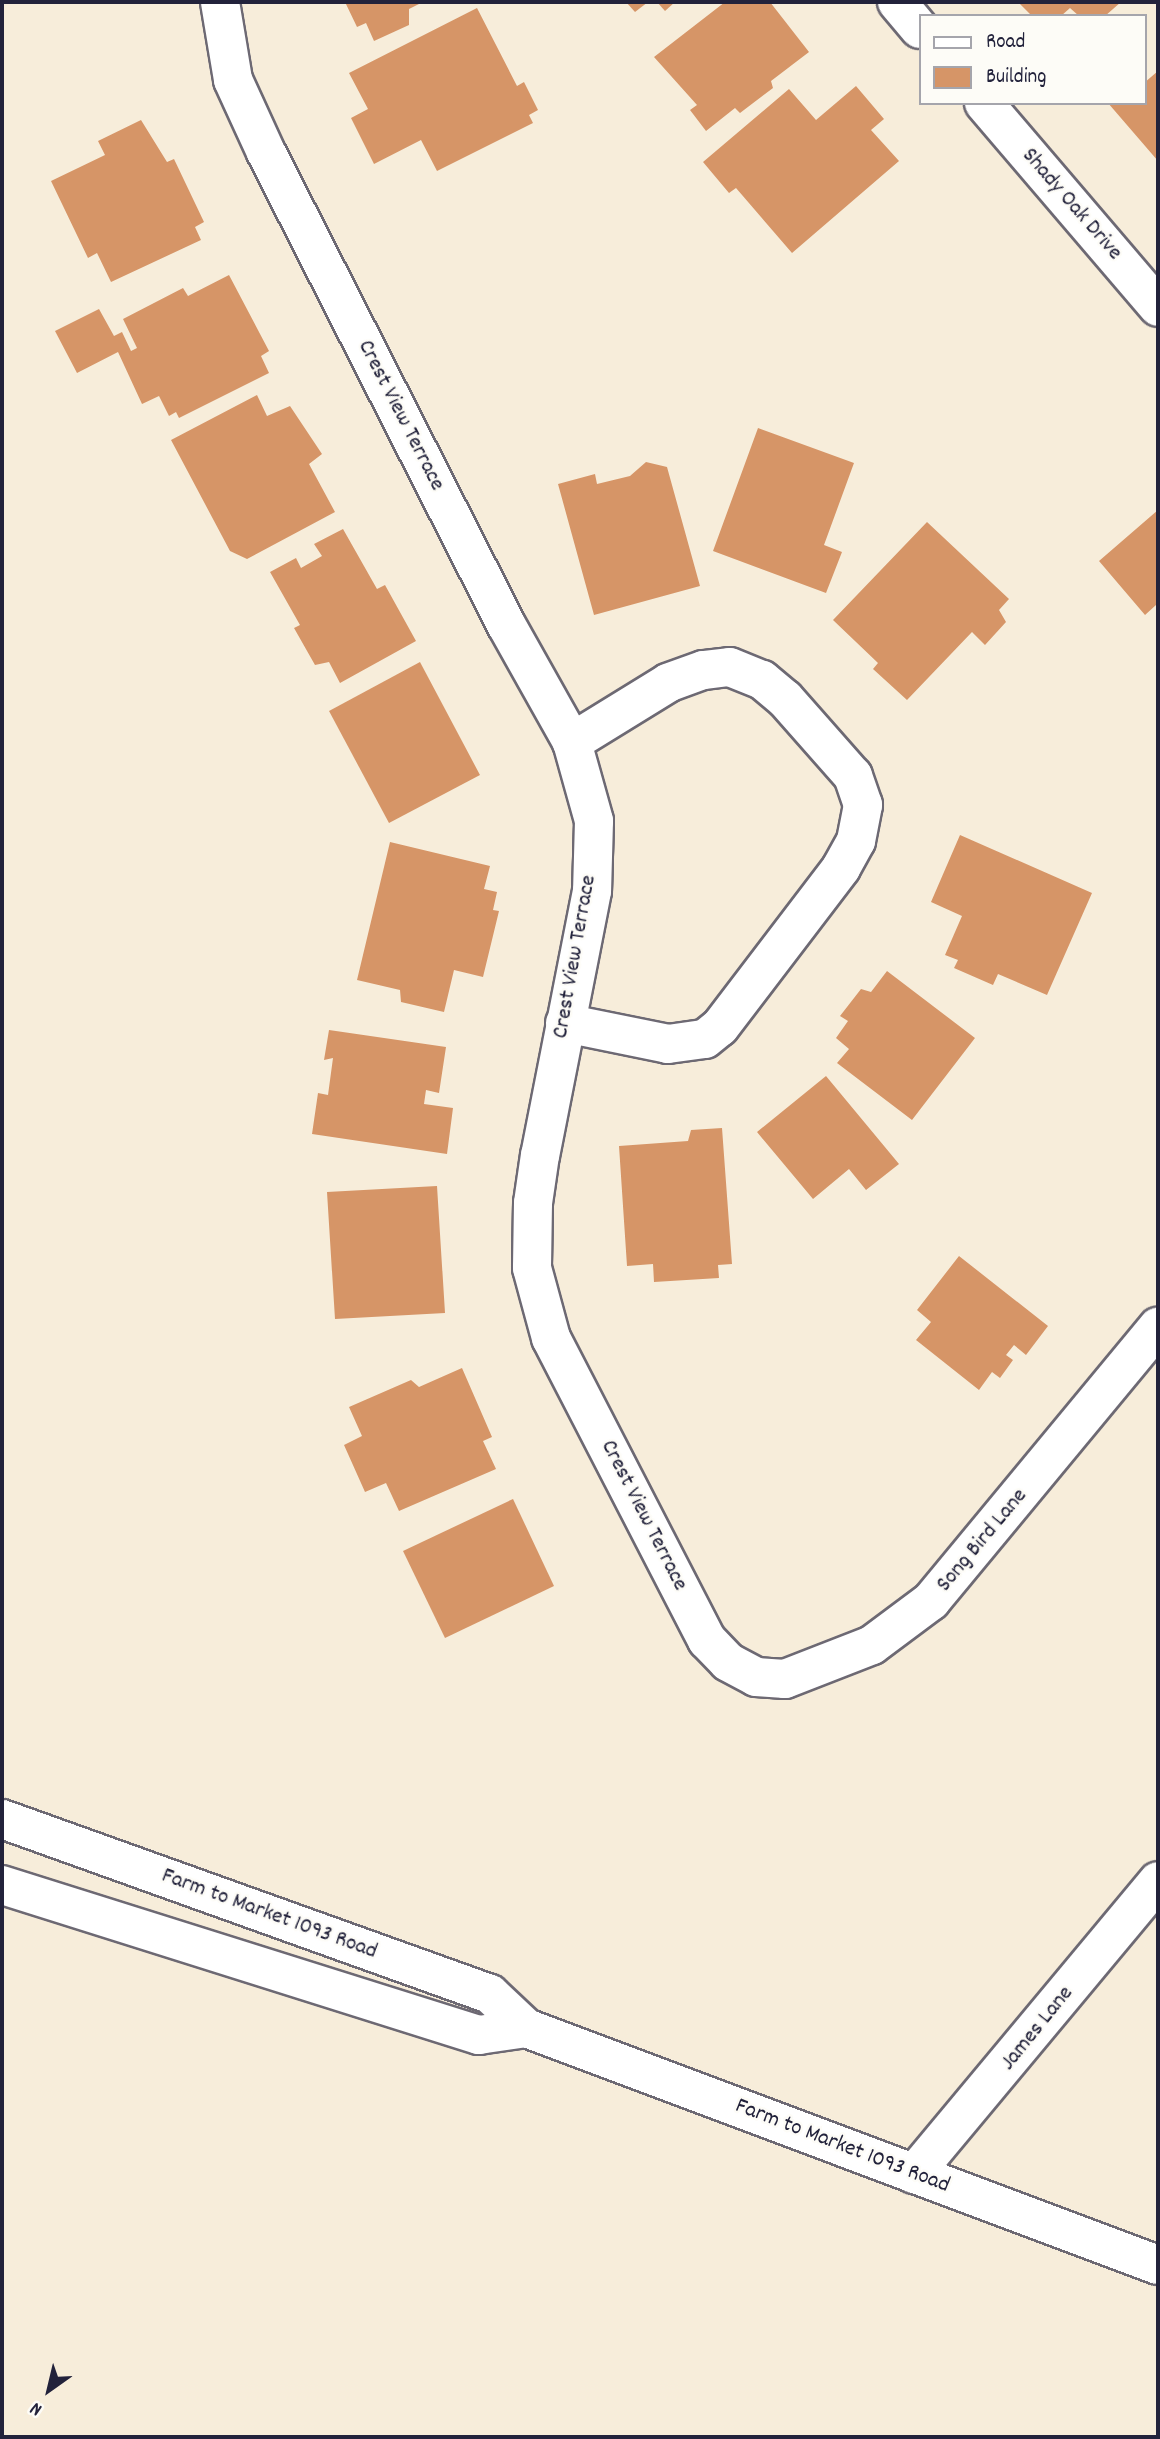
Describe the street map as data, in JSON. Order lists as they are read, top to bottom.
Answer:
{
  "streets": {
    "street": [
      "Shady Oak Drive",
      "Crest View Terrace",
      "Song Bird Lane",
      "Farm to Market 1093 Road",
      "James Lane"
    ]
  },
  "crossings": [
    ["Crest View Terrace", "Song Bird Lane"],
    ["Farm to Market 1093 Road", "James Lane"]
  ],
  "legend": ["Road", "Building"],
  "north": "bottom left"
}
